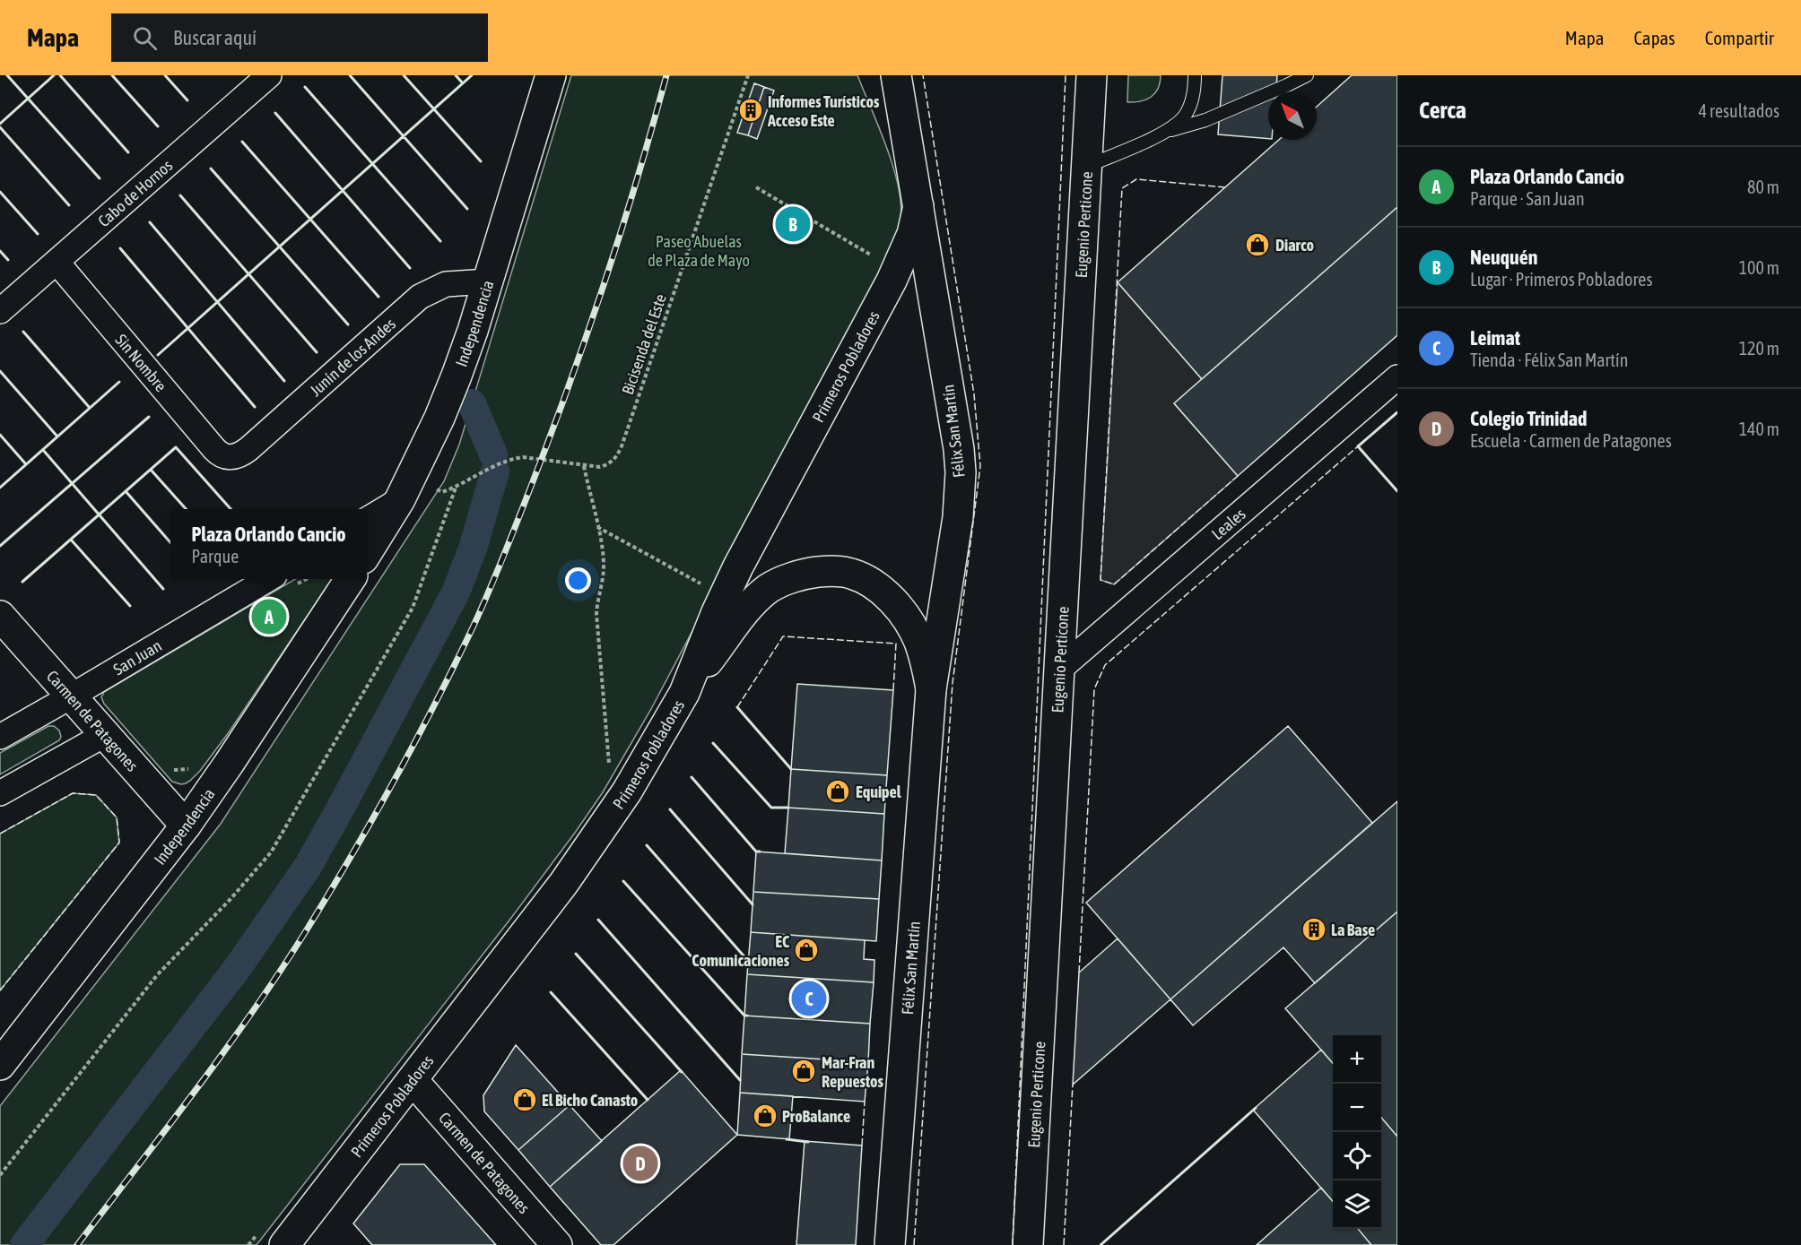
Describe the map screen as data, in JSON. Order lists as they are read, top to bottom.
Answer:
{
  "streets": {
    "main road": [
      "Eugenio Perticone",
      "Independencia",
      "Primeros Pobladores",
      "Félix San Martín",
      "Carmen de Patagones"
    ],
    "street": [
      "Cabo de Hornos",
      "Junín de los Andes",
      "Sin Nombre",
      "Leales",
      "San Juan"
    ],
    "path": ["Bicisenda del Este"]
  },
  "crossings": [
    ["Cabo de Hornos", "Sin Nombre"],
    ["Eugenio Perticone", "Leales"],
    ["Independencia", "Junín de los Andes"],
    ["Independencia", "Carmen de Patagones"],
    ["Junín de los Andes", "Sin Nombre"],
    ["Primeros Pobladores", "Félix San Martín"],
    ["Primeros Pobladores", "Carmen de Patagones"],
    ["San Juan", "Carmen de Patagones"]
  ],
  "parks": ["Paseo Abuelas de Plaza de Mayo"],
  "places": {
    "building": ["Informes Turísticos Acceso Este", "La Base"],
    "shop": [
      "Diarco",
      "Equipel",
      "EC Comunicaciones",
      "Mar-Fran Repuestos",
      "El Bicho Canasto",
      "ProBalance"
    ]
  },
  "north": "top left",
  "page": {
    "header": "Mapa",
    "search": "Buscar aquí",
    "nav": ["Mapa", "Capas", "Compartir"],
    "heading": ["Cerca", "4 resultados"],
    "list": [
      {
        "mark": "A",
        "name": "Plaza Orlando Cancio",
        "note": "Parque · San Juan",
        "value": "80 m"
      },
      {
        "mark": "B",
        "name": "Neuquén",
        "note": "Lugar · Primeros Pobladores",
        "value": "100 m"
      },
      {
        "mark": "C",
        "name": "Leimat",
        "note": "Tienda · Félix San Martín",
        "value": "120 m"
      },
      {
        "mark": "D",
        "name": "Colegio Trinidad",
        "note": "Escuela · Carmen de Patagones",
        "value": "140 m"
      }
    ],
    "pins": [
      "B",
      "A",
      "C",
      "D"
    ],
    "popup": ["Plaza Orlando Cancio", "Parque"],
    "map_buttons": ["+", "−"]
  }
}
